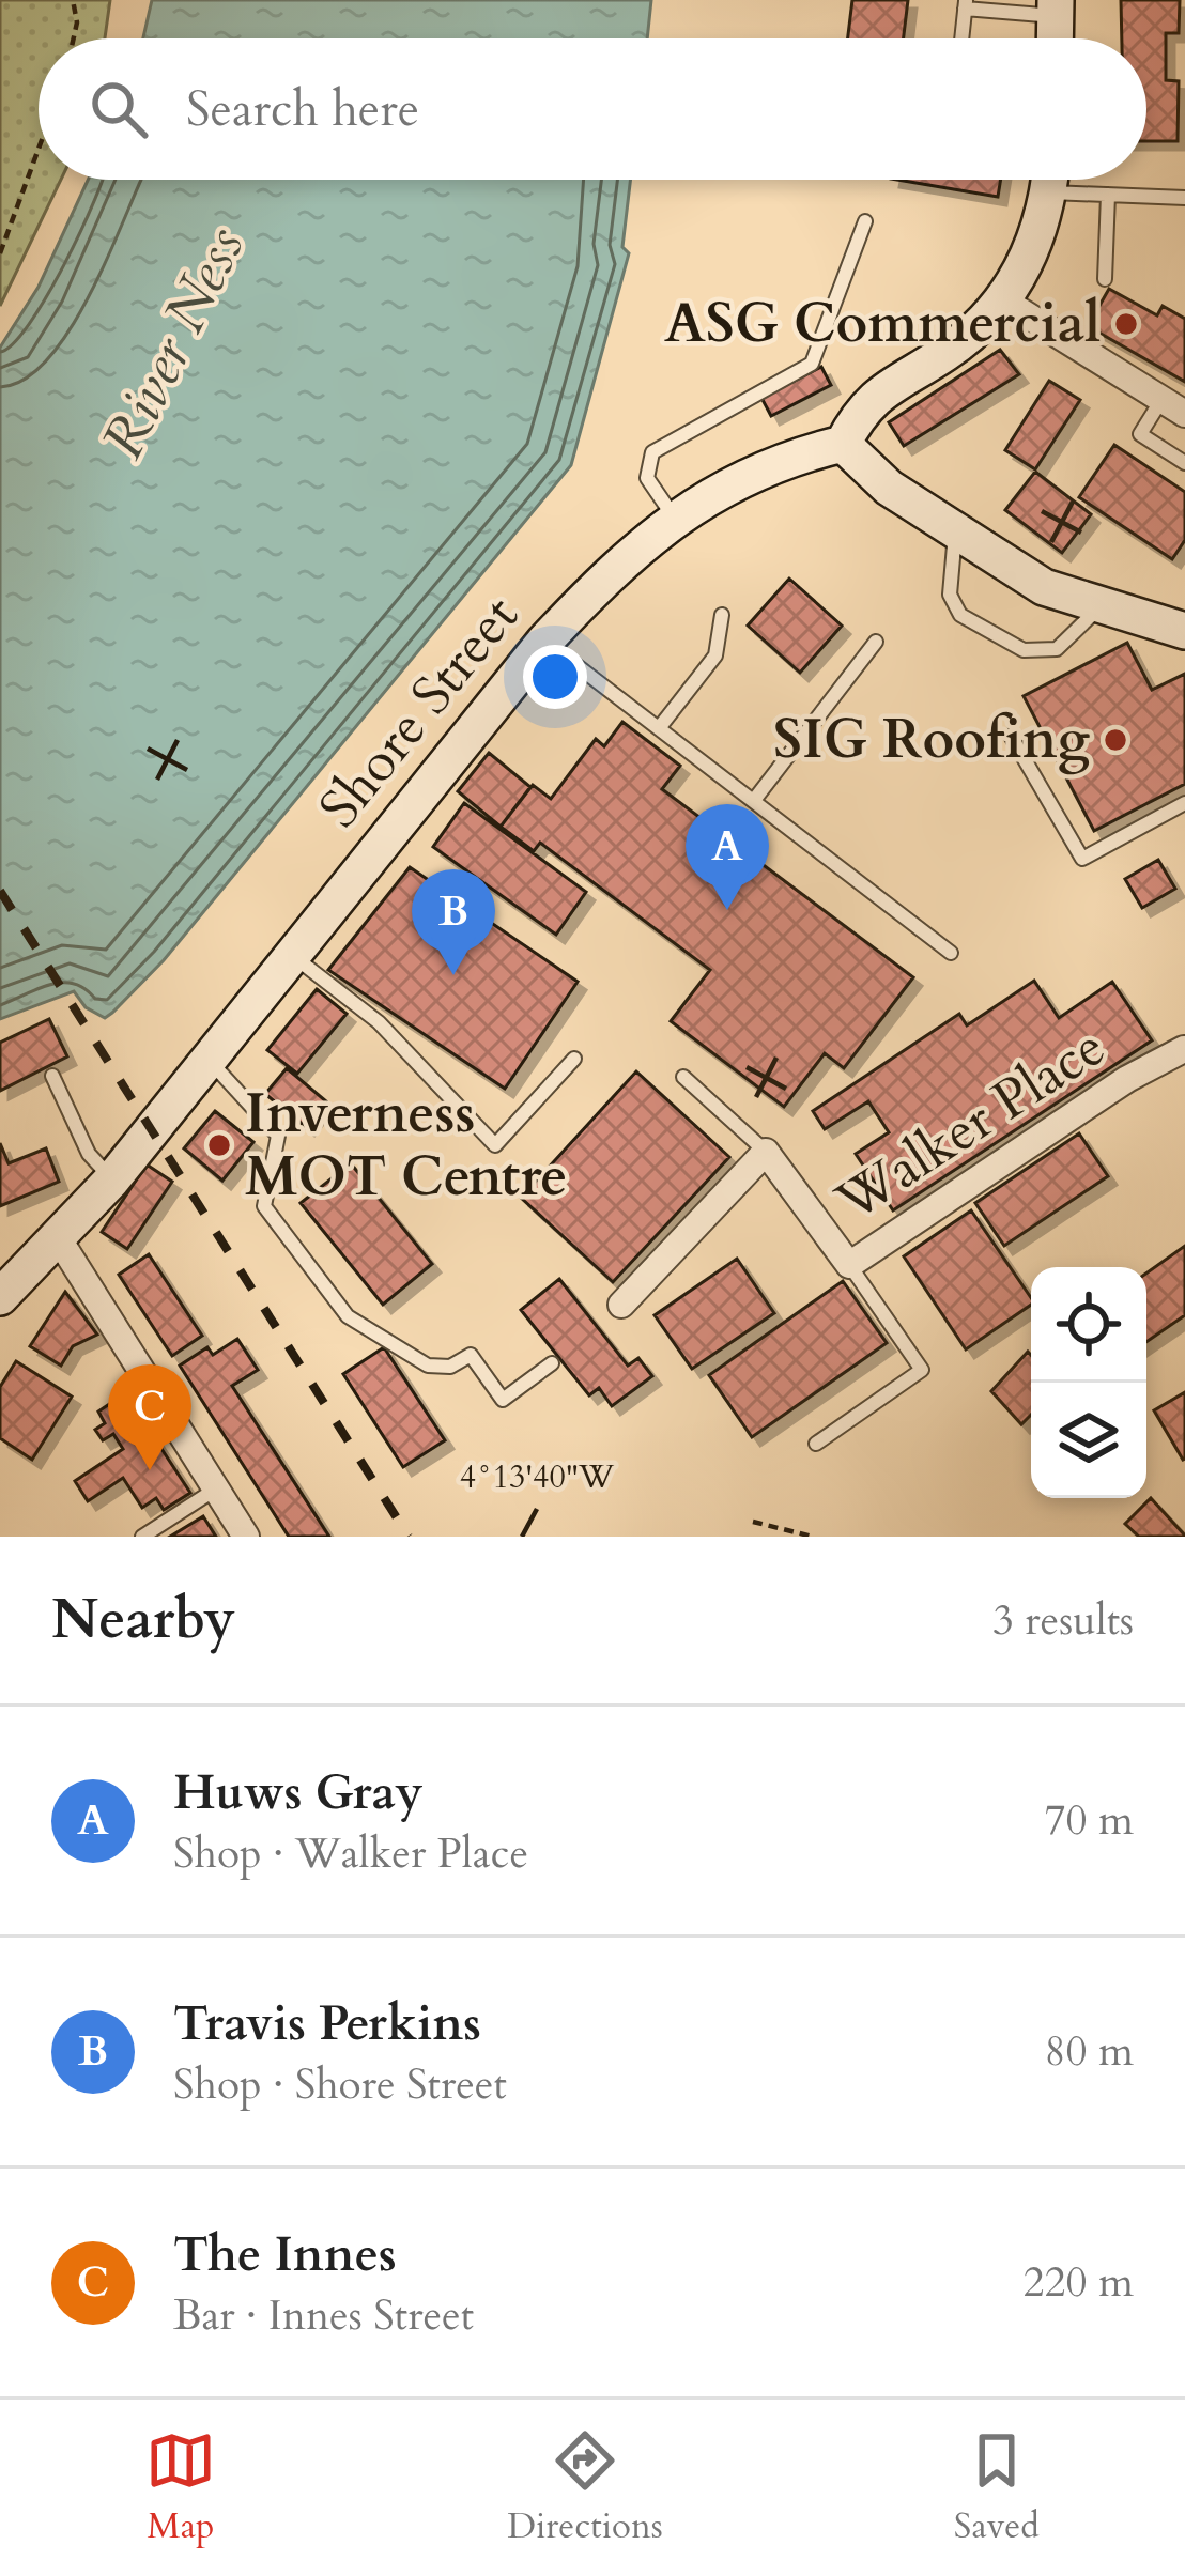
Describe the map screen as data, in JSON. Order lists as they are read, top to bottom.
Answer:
{
  "streets": {
    "street": ["Shore Street", "Walker Place"]
  },
  "water": ["River Ness"],
  "places": ["ASG Commercial", "SIG Roofing", "Inverness MOT Centre"],
  "page": {
    "search": "Search here",
    "pins": ["A", "B", "C"],
    "heading": ["Nearby", "3 results"],
    "list": [
      {
        "mark": "A",
        "name": "Huws Gray",
        "note": "Shop · Walker Place",
        "value": "70 m"
      },
      {
        "mark": "B",
        "name": "Travis Perkins",
        "note": "Shop · Shore Street",
        "value": "80 m"
      },
      {
        "mark": "C",
        "name": "The Innes",
        "note": "Bar · Innes Street",
        "value": "220 m"
      }
    ],
    "nav": ["Map", "Directions", "Saved"]
  },
  "coordinates": ["4°13'40\"W"]
}
